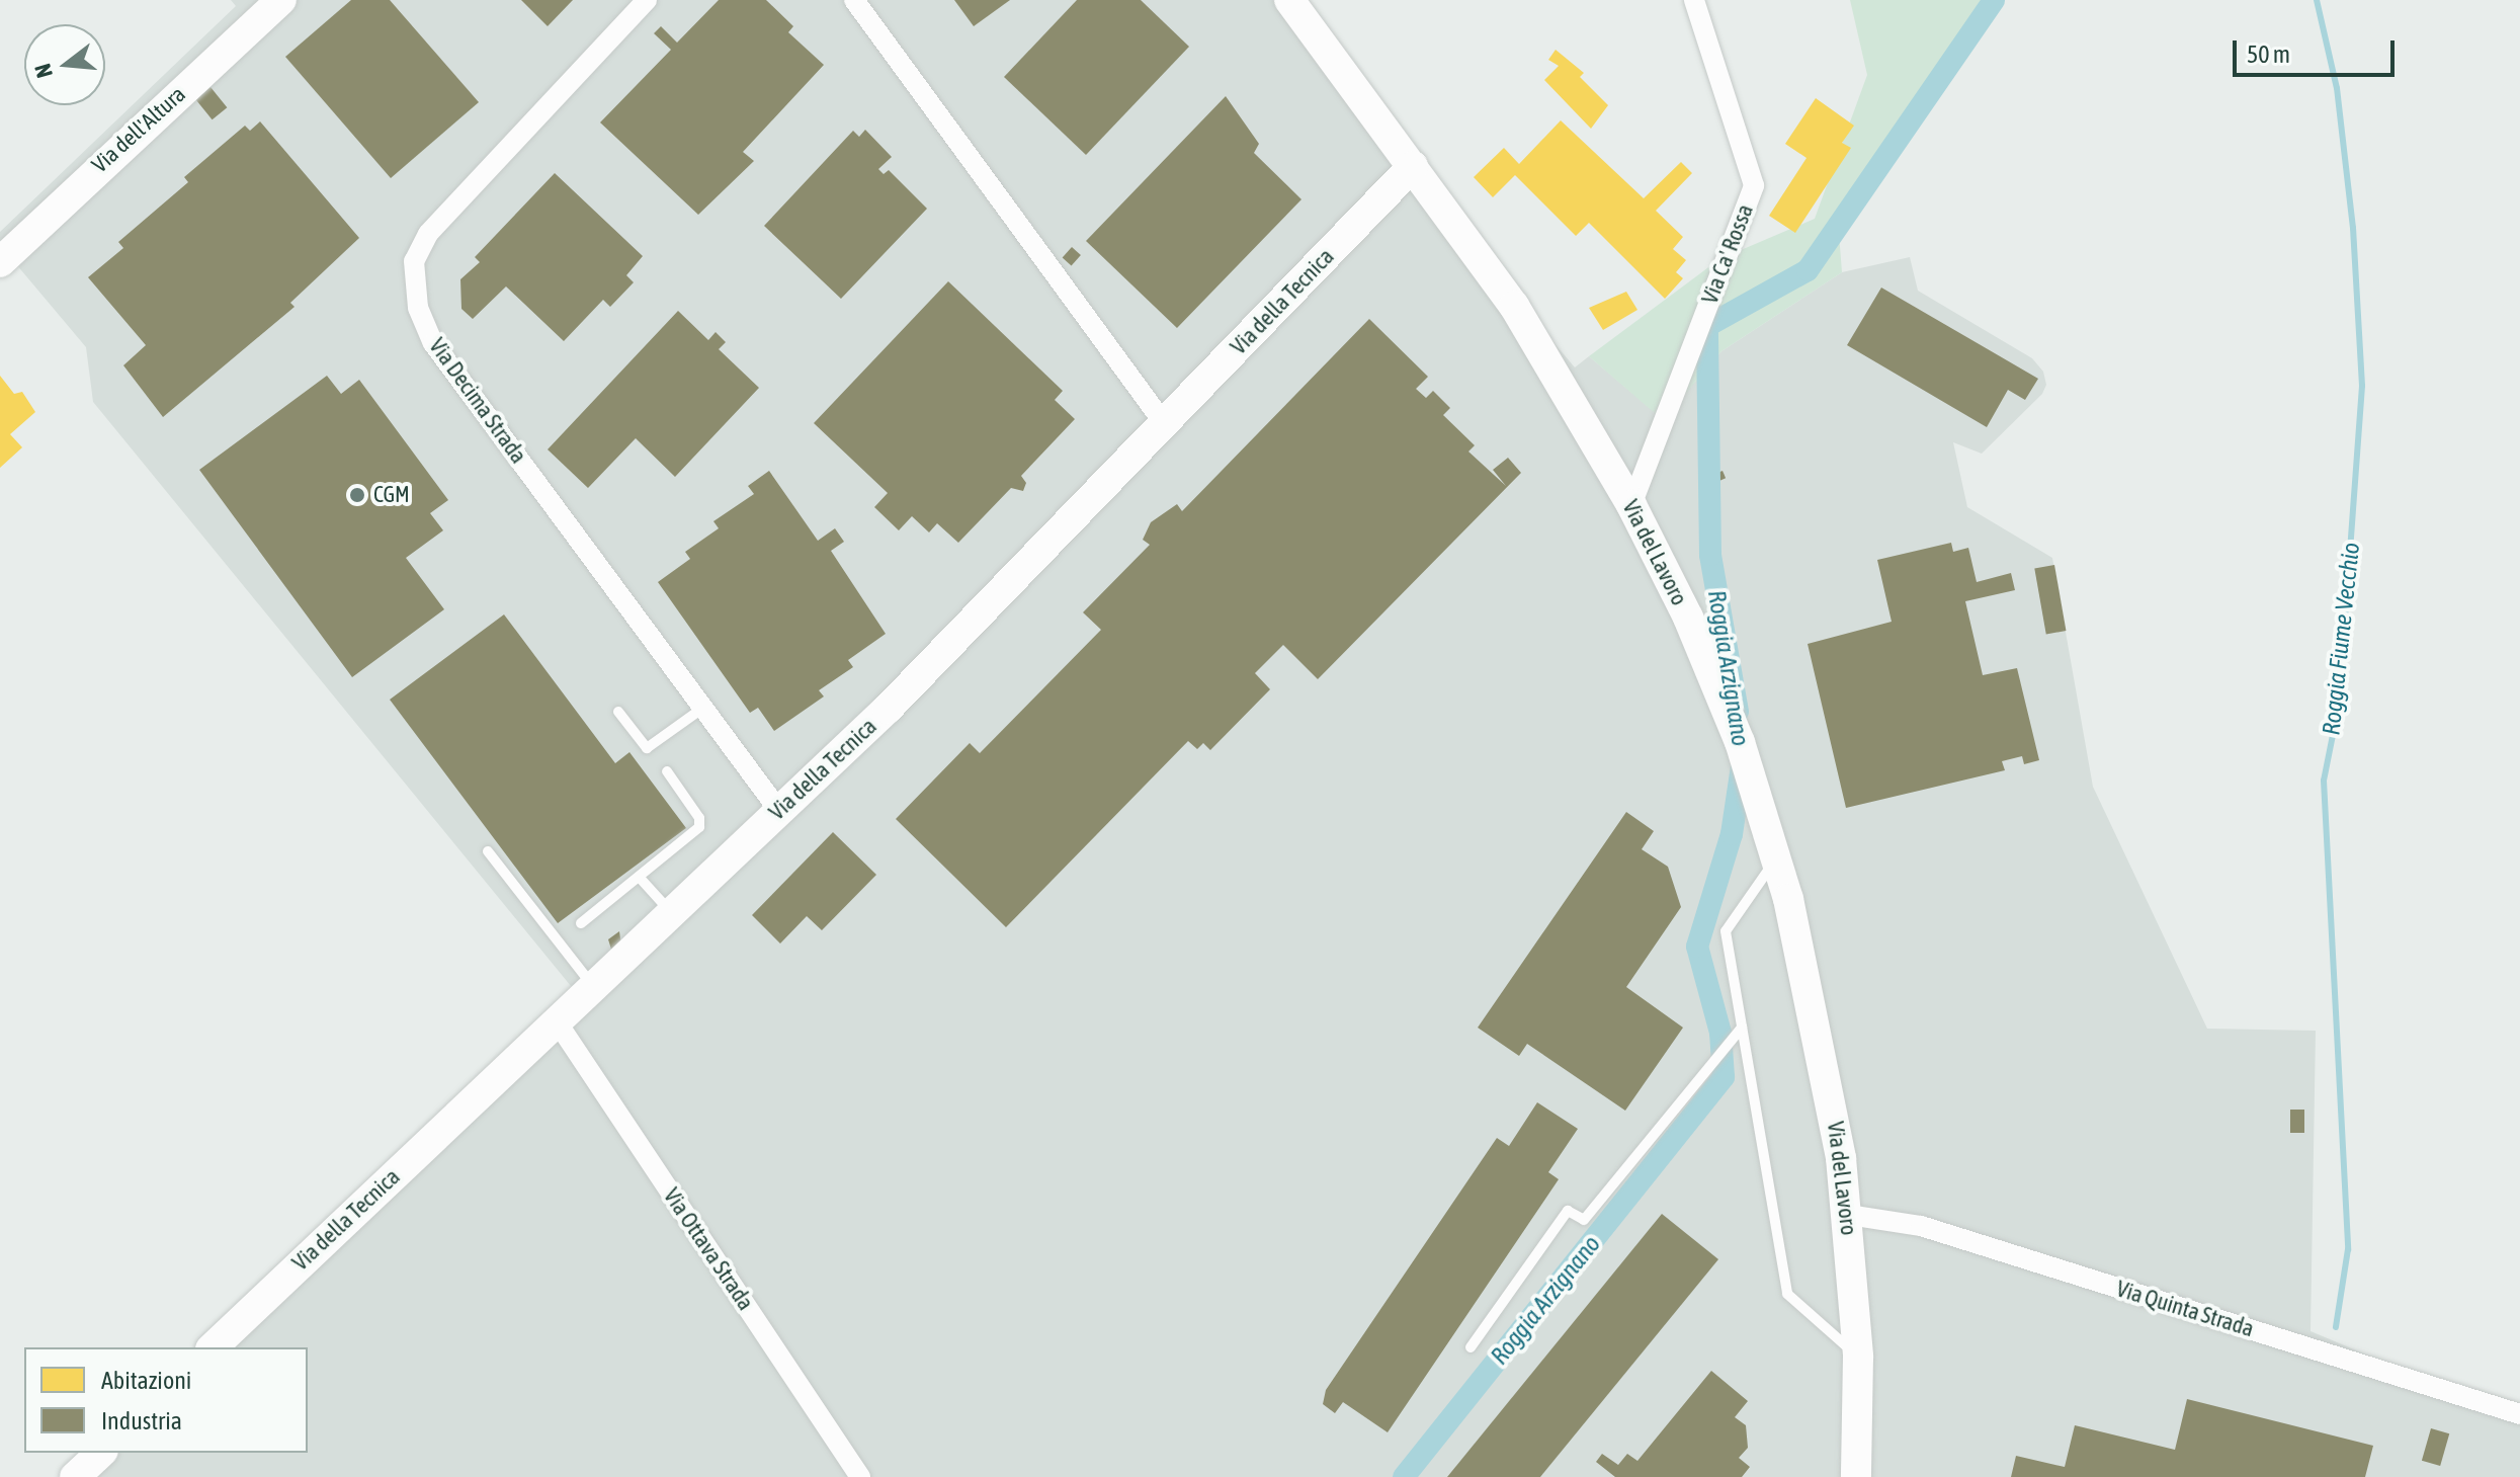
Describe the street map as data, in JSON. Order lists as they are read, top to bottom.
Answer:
{
  "streets": {
    "street": [
      "Via dell'Altura",
      "Via Ca' Rossa",
      "Via della Tecnica",
      "Via Decima Strada",
      "Via del Lavoro",
      "Via Ottava Strada",
      "Via Quinta Strada"
    ]
  },
  "crossings": [
    ["Via Ca' Rossa", "Via del Lavoro"],
    ["Via della Tecnica", "Via Decima Strada"],
    ["Via della Tecnica", "Via del Lavoro"],
    ["Via della Tecnica", "Via Ottava Strada"],
    ["Via del Lavoro", "Via Quinta Strada"]
  ],
  "water": ["Roggia Fiume Vecchio", "Roggia Arzignano"],
  "places": ["CGM"],
  "legend": ["Abitazioni", "Industria"],
  "scale_bar": "50 m",
  "north": "left"
}
